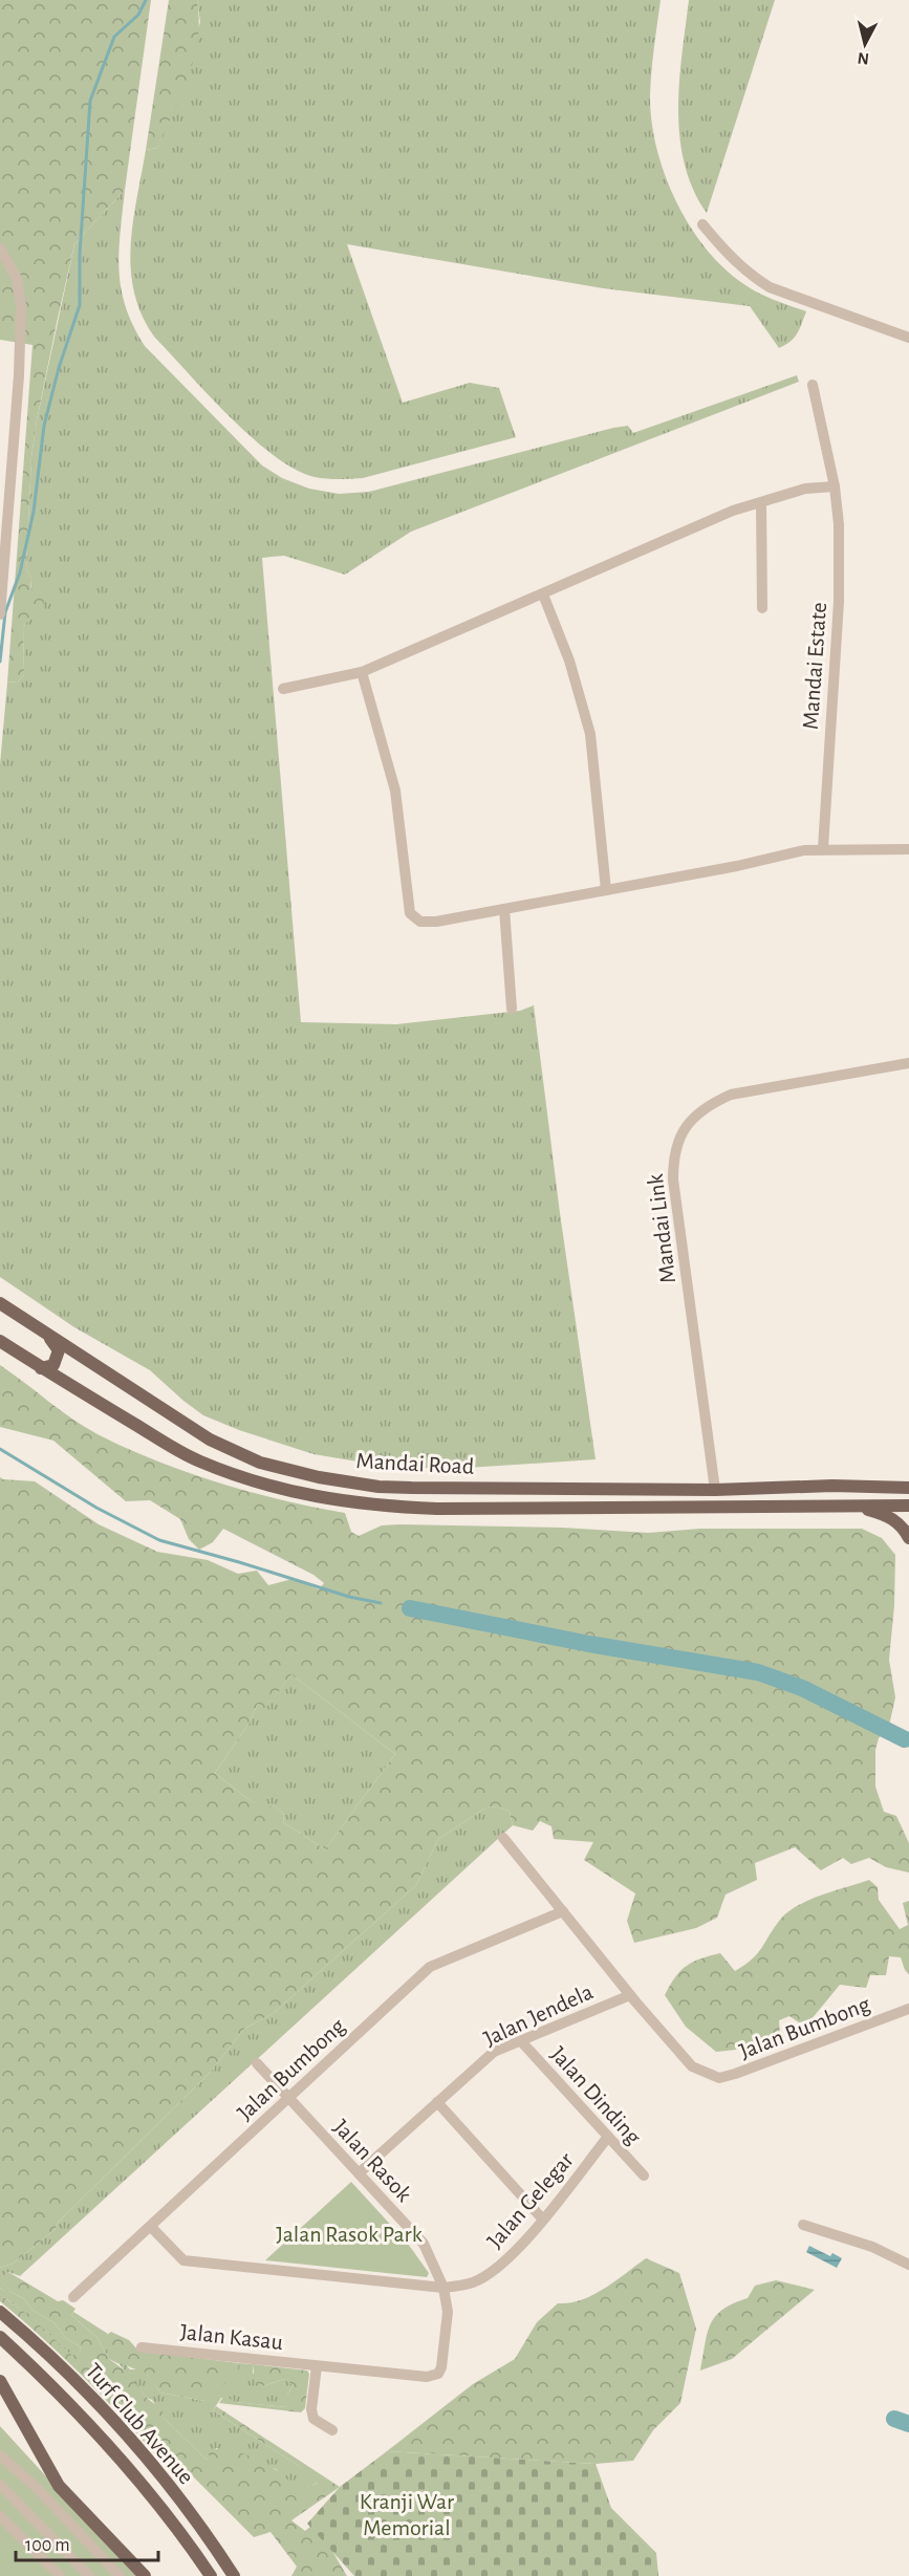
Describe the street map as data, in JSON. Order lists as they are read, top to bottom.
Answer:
{
  "streets": {
    "main road": ["Mandai Road", "Turf Club Avenue"],
    "street": [
      "Mandai Estate",
      "Mandai Link",
      "Jalan Jendela",
      "Jalan Bumbong",
      "Jalan Dinding",
      "Jalan Rasok",
      "Jalan Gelegar",
      "Jalan Kasau"
    ]
  },
  "crossings": [
    ["Mandai Link", "Mandai Road"],
    ["Jalan Jendela", "Jalan Bumbong"],
    ["Jalan Jendela", "Jalan Dinding"],
    ["Jalan Jendela", "Jalan Rasok"],
    ["Jalan Bumbong", "Jalan Rasok"],
    ["Jalan Bumbong", "Jalan Gelegar"],
    ["Jalan Dinding", "Jalan Gelegar"],
    ["Jalan Rasok", "Jalan Gelegar"],
    ["Jalan Rasok", "Jalan Kasau"]
  ],
  "parks": ["Jalan Rasok Park", "Kranji War Memorial"],
  "scale_bar": "100 m",
  "north": "bottom"
}
